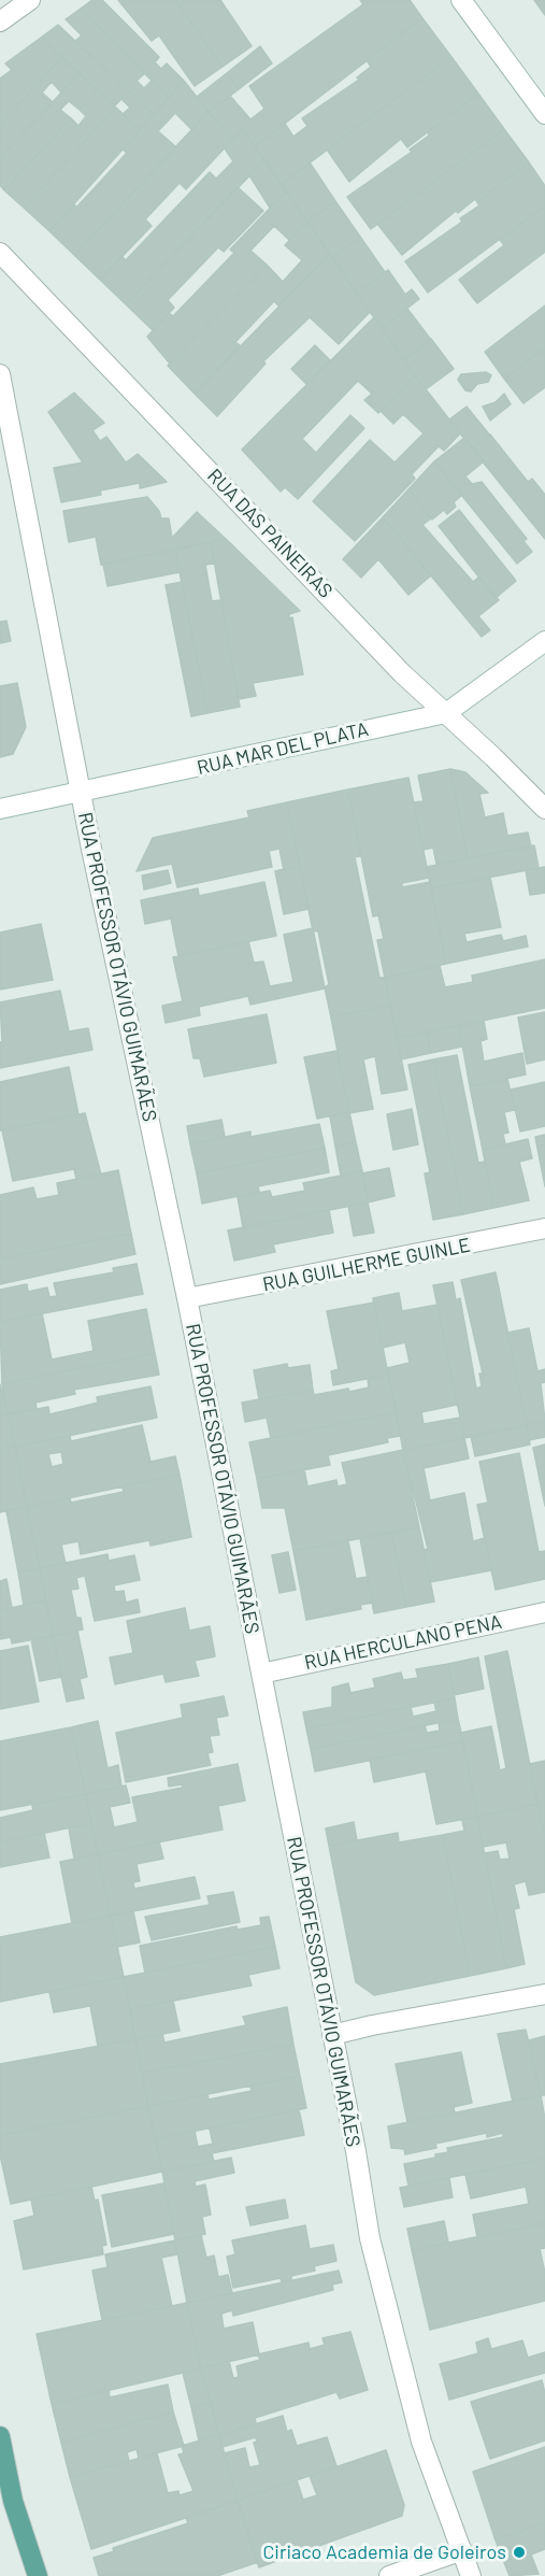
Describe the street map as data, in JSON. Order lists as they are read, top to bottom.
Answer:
{
  "streets": {
    "street": [
      "RUA DAS PAINEIRAS",
      "RUA MAR DEL PLATA",
      "RUA PROFESSOR OTÁVIO GUIMARÃES",
      "RUA GUILHERME GUINLE",
      "RUA HERCULANO PENA"
    ]
  },
  "crossings": [
    ["RUA DAS PAINEIRAS", "RUA MAR DEL PLATA"],
    ["RUA MAR DEL PLATA", "RUA PROFESSOR OTÁVIO GUIMARÃES"],
    ["RUA PROFESSOR OTÁVIO GUIMARÃES", "RUA GUILHERME GUINLE"],
    ["RUA PROFESSOR OTÁVIO GUIMARÃES", "RUA HERCULANO PENA"]
  ],
  "places": ["Ciriaco Academia de Goleiros"]
}
